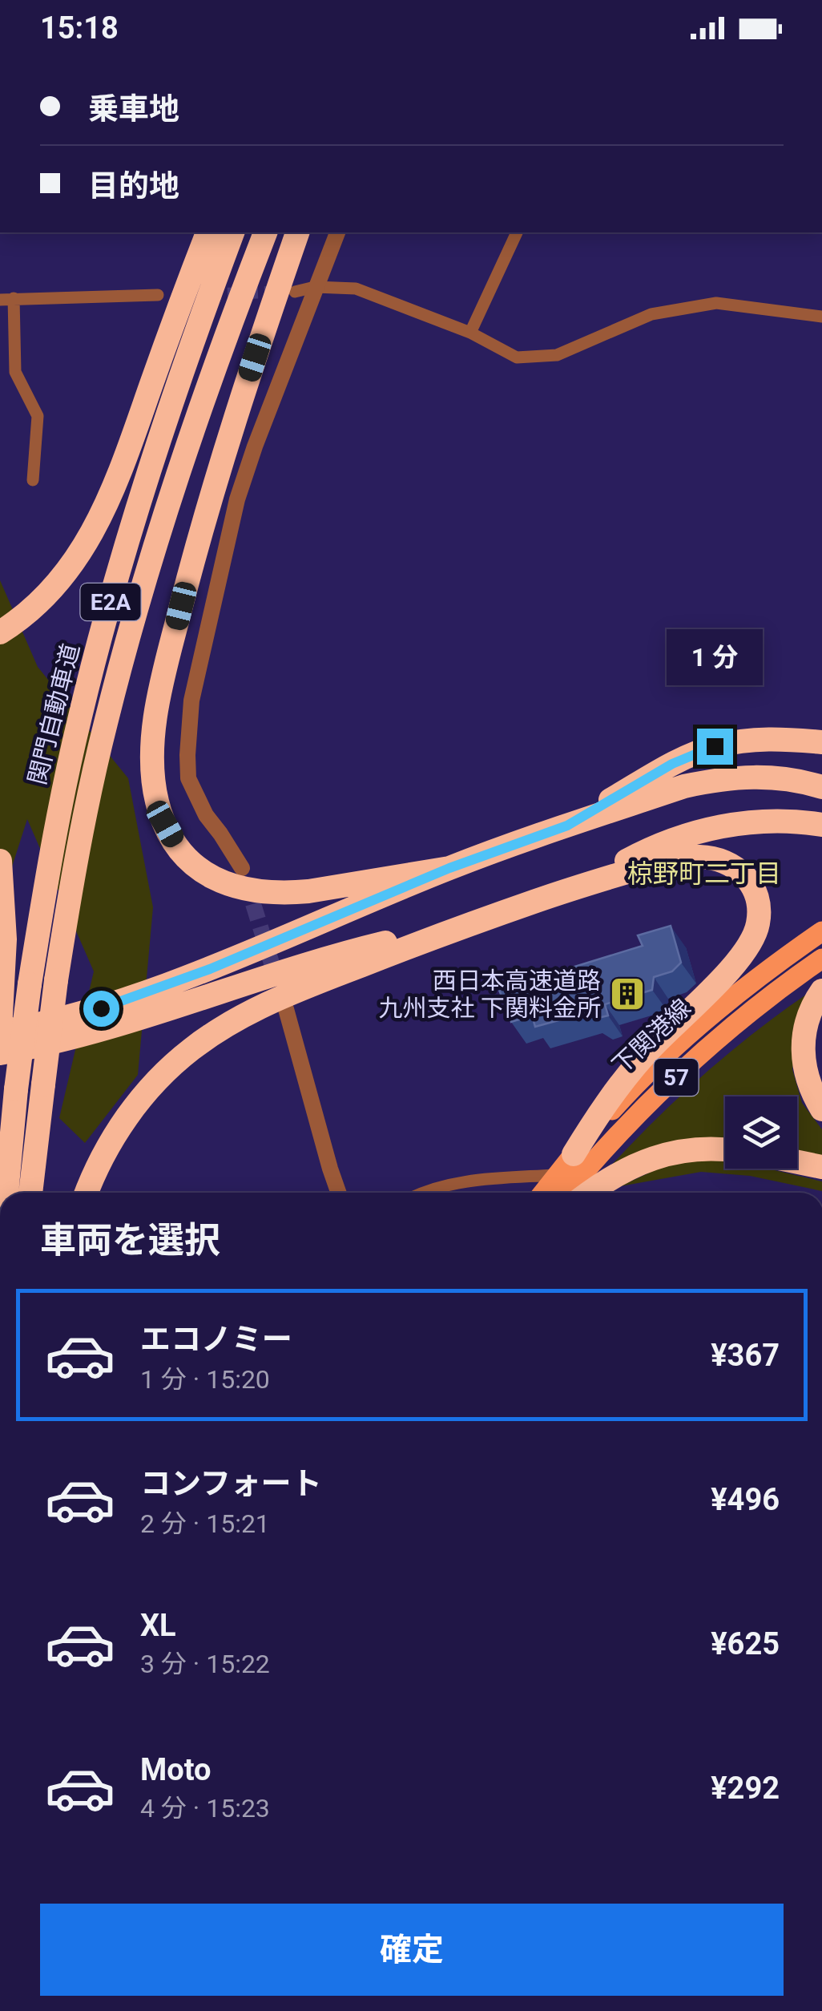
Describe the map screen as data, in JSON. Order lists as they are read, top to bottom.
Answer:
{
  "streets": {
    "highway": ["E2A", "関門自動車道"],
    "main road": ["下関港線", "57"]
  },
  "crossings": [
    ["E2A", "関門自動車道"]
  ],
  "districts": ["椋野町二丁目"],
  "places": {
    "building": ["西日本高速道路 九州支社 下関料金所"]
  },
  "page": {
    "status": "15:18",
    "banner": ["乗車地", "目的地"],
    "bubble": "1 分",
    "heading": "車両を選択",
    "list": [
      {
        "name": "エコノミー",
        "note": "1 分 · 15:20",
        "value": "¥367"
      },
      {
        "name": "コンフォート",
        "note": "2 分 · 15:21",
        "value": "¥496"
      },
      {
        "name": "XL",
        "note": "3 分 · 15:22",
        "value": "¥625"
      },
      {
        "name": "Moto",
        "note": "4 分 · 15:23",
        "value": "¥292"
      }
    ],
    "buttons": "確定"
  }
}
